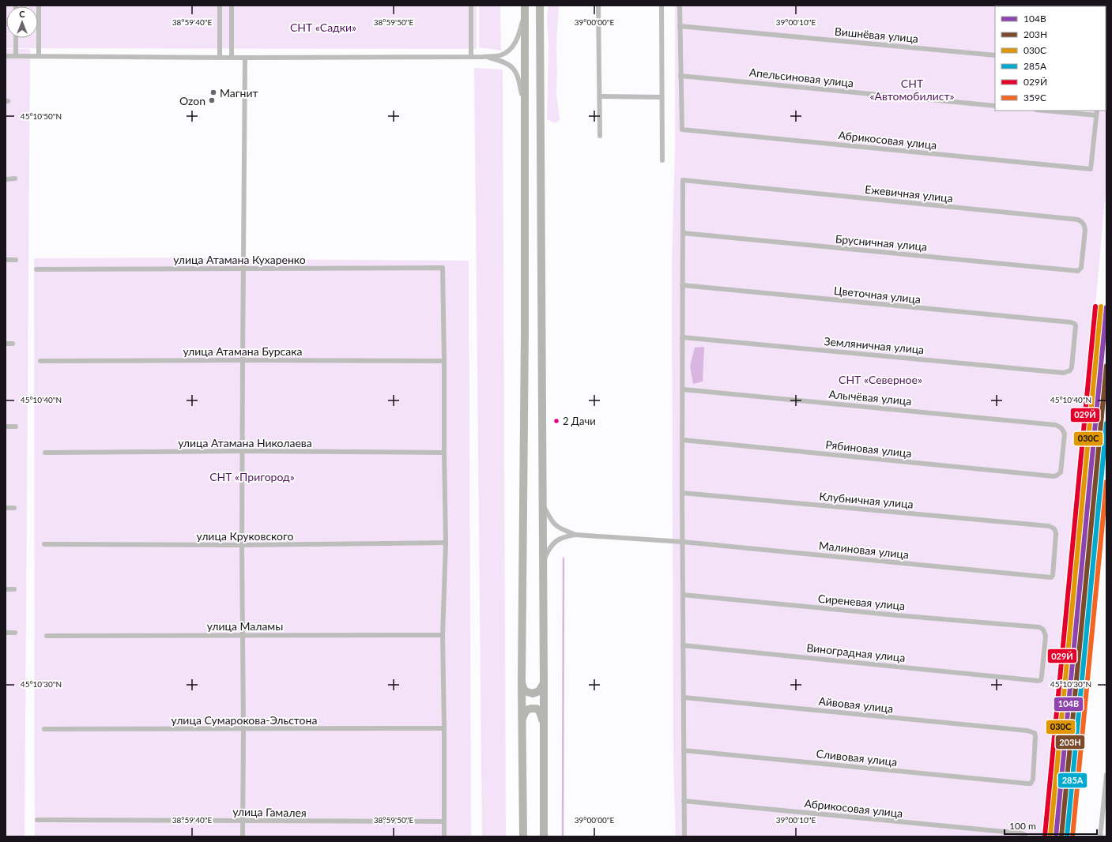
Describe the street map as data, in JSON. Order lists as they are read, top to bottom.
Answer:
{
  "streets": {
    "street": [
      "Вишнёвая улица",
      "Апельсиновая улица",
      "Абрикосовая улица",
      "Ежевичная улица",
      "Брусничная улица",
      "улица Атамана Кухаренко",
      "Цветочная улица",
      "Земляничная улица",
      "улица Атамана Бурсака",
      "Алычёвая улица",
      "улица Атамана Николаева",
      "Рябиновая улица",
      "Клубничная улица",
      "улица Круковского",
      "Малиновая улица",
      "Сиреневая улица",
      "улица Маламы",
      "Виноградная улица",
      "Айвовая улица",
      "улица Сумарокова-Эльстона",
      "Сливовая улица",
      "улица Гамалея"
    ]
  },
  "crossings": [
    ["Апельсиновая улица", "Абрикосовая улица"],
    ["Ежевичная улица", "Брусничная улица"],
    ["улица Атамана Кухаренко", "улица Атамана Бурсака"],
    ["Цветочная улица", "Земляничная улица"],
    ["Алычёвая улица", "Рябиновая улица"],
    ["Клубничная улица", "Малиновая улица"],
    ["Сиреневая улица", "Виноградная улица"],
    ["Айвовая улица", "Сливовая улица"]
  ],
  "parks": [
    "СНТ «Садки»",
    "СНТ «Автомобилист»",
    "СНТ «Северное»",
    "СНТ «Пригород»"
  ],
  "places": ["Магнит", "Ozon", "2 Дачи"],
  "lines": [
    "transit line 030C",
    "transit line 029Й",
    "transit line 104В",
    "transit line 203Н",
    "transit line 285А",
    "transit line 359С"
  ],
  "legend": [
    "104В",
    "203Н",
    "030C",
    "285А",
    "029Й",
    "359С"
  ],
  "scale_bar": "100 m",
  "north": "top",
  "coordinates": [
    "38°59'40\"E",
    "38°59'50\"E",
    "39°00'00\"E",
    "39°00'10\"E",
    "45°10'50\"N",
    "45°10'40\"N",
    "45°10'30\"N"
  ]
}
